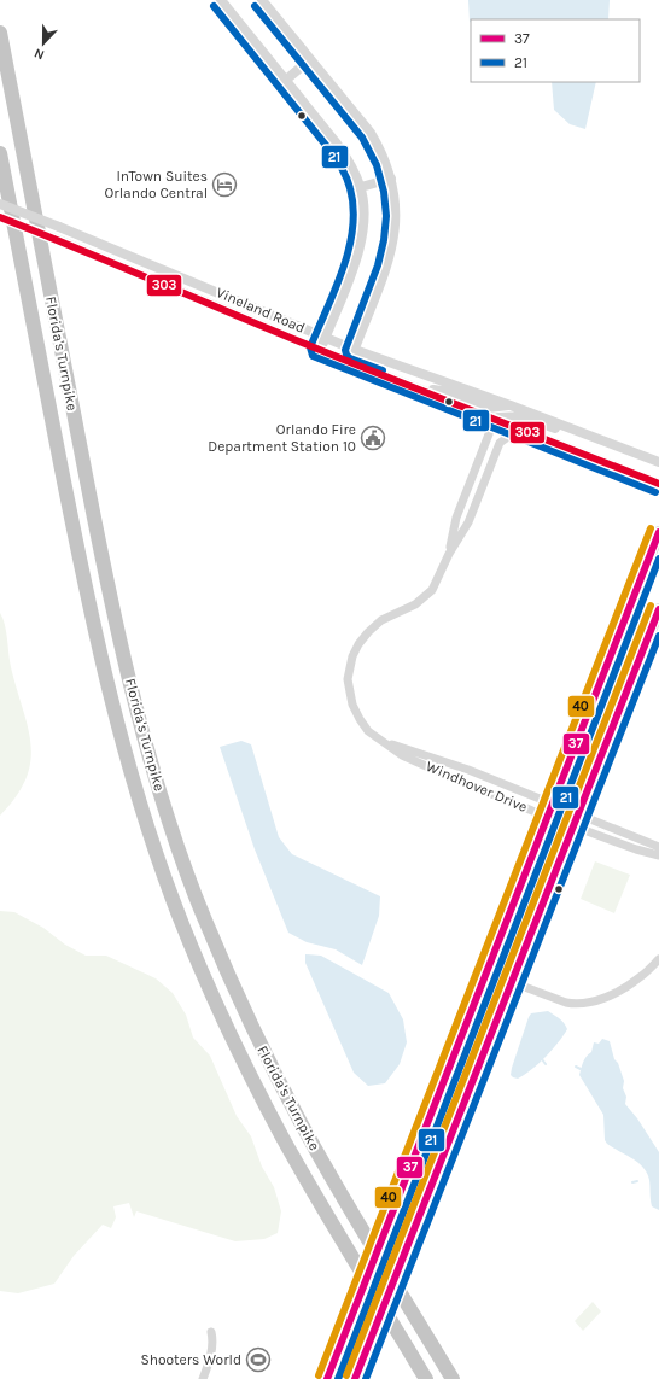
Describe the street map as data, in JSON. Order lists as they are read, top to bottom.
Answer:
{
  "streets": {
    "highway": ["Florida's Turnpike"],
    "street": ["Vineland Road", "Windhover Drive"]
  },
  "crossings": [
    ["Vineland Road", "Windhover Drive"]
  ],
  "places": {
    "hotel": ["InTown Suites Orlando Central"],
    "public building": ["Orlando Fire Department Station 10"],
    "sports": ["Shooters World"]
  },
  "lines": [
    "transit line 21",
    "transit line 303",
    "transit line 40",
    "transit line 37"
  ],
  "legend": ["37", "21"],
  "north": "bottom"
}
